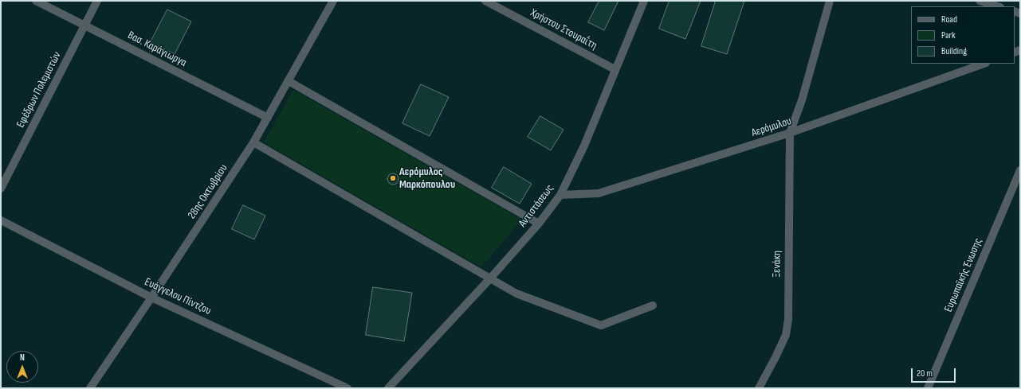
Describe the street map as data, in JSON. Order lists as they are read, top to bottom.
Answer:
{
  "streets": {
    "street": [
      "Χρήστου Στουραΐτη",
      "Βασ. Καράγιωργα",
      "Εφέδρων Πολεμιστών",
      "Αερόμυλου",
      "28ης Οκτωβρίου",
      "Αντιστάσεως",
      "Ξενάκη",
      "Ευρωπαϊκής Ένωσης",
      "Ευάγγελου Πίντζου"
    ]
  },
  "crossings": [
    ["Χρήστου Στουραΐτη", "Αντιστάσεως"],
    ["Βασ. Καράγιωργα", "Εφέδρων Πολεμιστών"],
    ["Βασ. Καράγιωργα", "28ης Οκτωβρίου"],
    ["Αερόμυλου", "Αντιστάσεως"],
    ["Αερόμυλου", "Ξενάκη"],
    ["28ης Οκτωβρίου", "Ευάγγελου Πίντζου"]
  ],
  "places": ["Αερόμυλος Μαρκόπουλου"],
  "legend": ["Road", "Park", "Building"],
  "scale_bar": "20 m",
  "north": "top"
}
